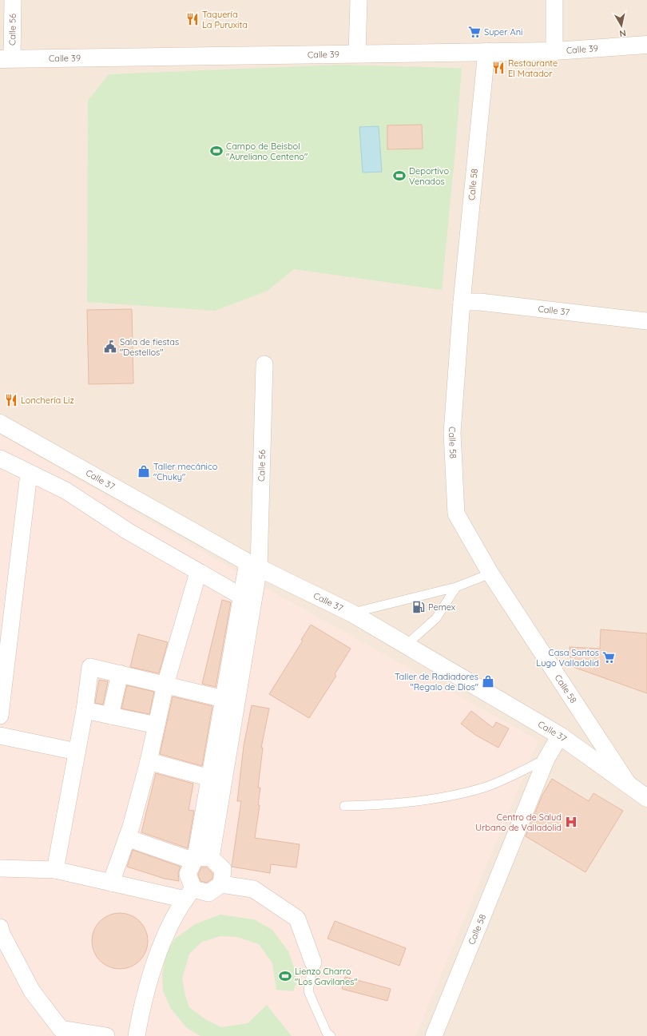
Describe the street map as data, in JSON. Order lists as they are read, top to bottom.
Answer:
{
  "streets": {
    "street": [
      "Calle 56",
      "Calle 39",
      "Calle 58",
      "Calle 37"
    ]
  },
  "crossings": [
    ["Calle 56", "Calle 39"],
    ["Calle 56", "Calle 37"],
    ["Calle 39", "Calle 58"],
    ["Calle 58", "Calle 37"]
  ],
  "places": {
    "restaurant": ["Taquería La Puruxita", "Restaurante El Matador", "Lonchería Liz"],
    "supermarket": ["Super Ani", "Casa Santos Lugo Valladolid"],
    "sports": ["Campo de Beisbol \"Aureliano Centeno\"", "Deportivo Venados", "Lienzo Charro \"Los Gavilanes\""],
    "public building": ["Sala de fiestas \"Destellos\""],
    "shop": ["Taller mecánico \"Chuky\"", "Taller de Radiadores \"Regalo de Dios\""],
    "fuel station": ["Pemex"],
    "hospital": ["Centro de Salud Urbano de Valladolid"]
  },
  "north": "bottom"
}
